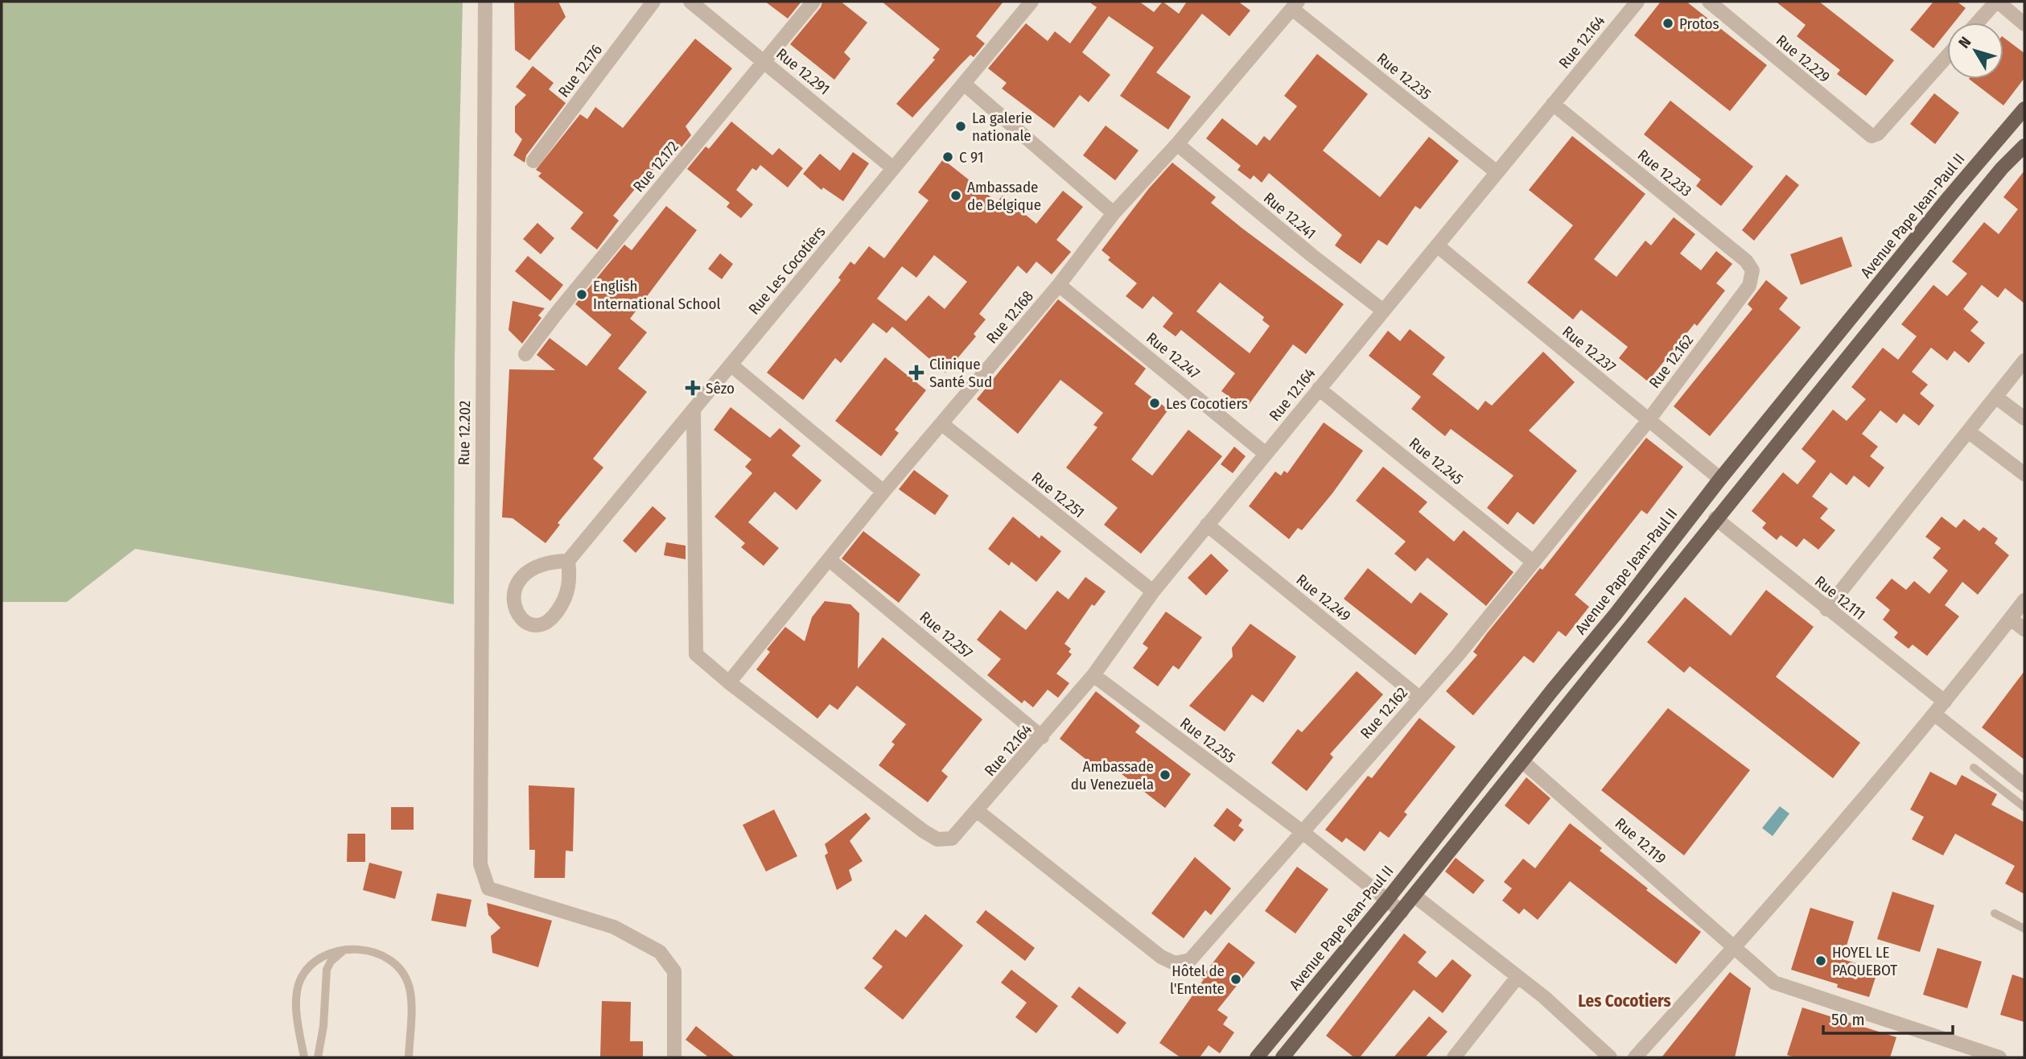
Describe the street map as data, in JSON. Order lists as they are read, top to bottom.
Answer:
{
  "streets": {
    "main road": ["Avenue Pape Jean-Paul II"],
    "street": [
      "Rue 12.164",
      "Rue 12.229",
      "Rue 12.176",
      "Rue 12.291",
      "Rue 12.235",
      "Rue 12.172",
      "Rue 12.233",
      "Rue 12.241",
      "Rue Les Cocotiers",
      "Rue 12.168",
      "Rue 12.237",
      "Rue 12.247",
      "Rue 12.162",
      "Rue 12.202",
      "Rue 12.245",
      "Rue 12.251",
      "Rue 12.249",
      "Rue 12.111",
      "Rue 12.257",
      "Rue 12.255",
      "Rue 12.119"
    ]
  },
  "crossings": [
    ["Rue 12.164", "Rue 12.235"],
    ["Rue 12.164", "Rue 12.233"],
    ["Rue 12.164", "Rue 12.241"],
    ["Rue 12.164", "Rue Les Cocotiers"],
    ["Rue 12.164", "Rue 12.168"],
    ["Rue 12.164", "Rue 12.237"],
    ["Rue 12.164", "Rue 12.247"],
    ["Rue 12.164", "Rue 12.162"],
    ["Rue 12.164", "Rue 12.245"],
    ["Rue 12.164", "Rue 12.251"],
    ["Rue 12.164", "Rue 12.249"],
    ["Rue 12.164", "Rue 12.257"],
    ["Rue 12.164", "Rue 12.255"],
    ["Rue 12.291", "Rue 12.172"],
    ["Rue 12.291", "Rue Les Cocotiers"],
    ["Rue 12.235", "Rue 12.168"],
    ["Rue 12.233", "Rue 12.162"],
    ["Rue 12.241", "Rue 12.168"],
    ["Avenue Pape Jean-Paul II", "Rue 12.237"],
    ["Avenue Pape Jean-Paul II", "Rue 12.255"],
    ["Rue 12.168", "Rue 12.247"],
    ["Rue 12.168", "Rue 12.251"],
    ["Rue 12.168", "Rue 12.257"],
    ["Rue 12.237", "Rue 12.162"],
    ["Rue 12.162", "Rue 12.245"],
    ["Rue 12.162", "Rue 12.249"],
    ["Rue 12.162", "Rue 12.255"]
  ],
  "districts": ["Les Cocotiers"],
  "places": {
    "other": [
      "Protos",
      "La galerie nationale",
      "C 91",
      "Ambassade de Belgique",
      "English International School",
      "Les Cocotiers",
      "Ambassade du Venezuela",
      "HOYEL LE PAQUEBOT",
      "Hôtel de l'Entente"
    ],
    "health": ["Clinique Santé Sud", "Sêzo"]
  },
  "scale_bar": "50 m",
  "north": "top left"
}
